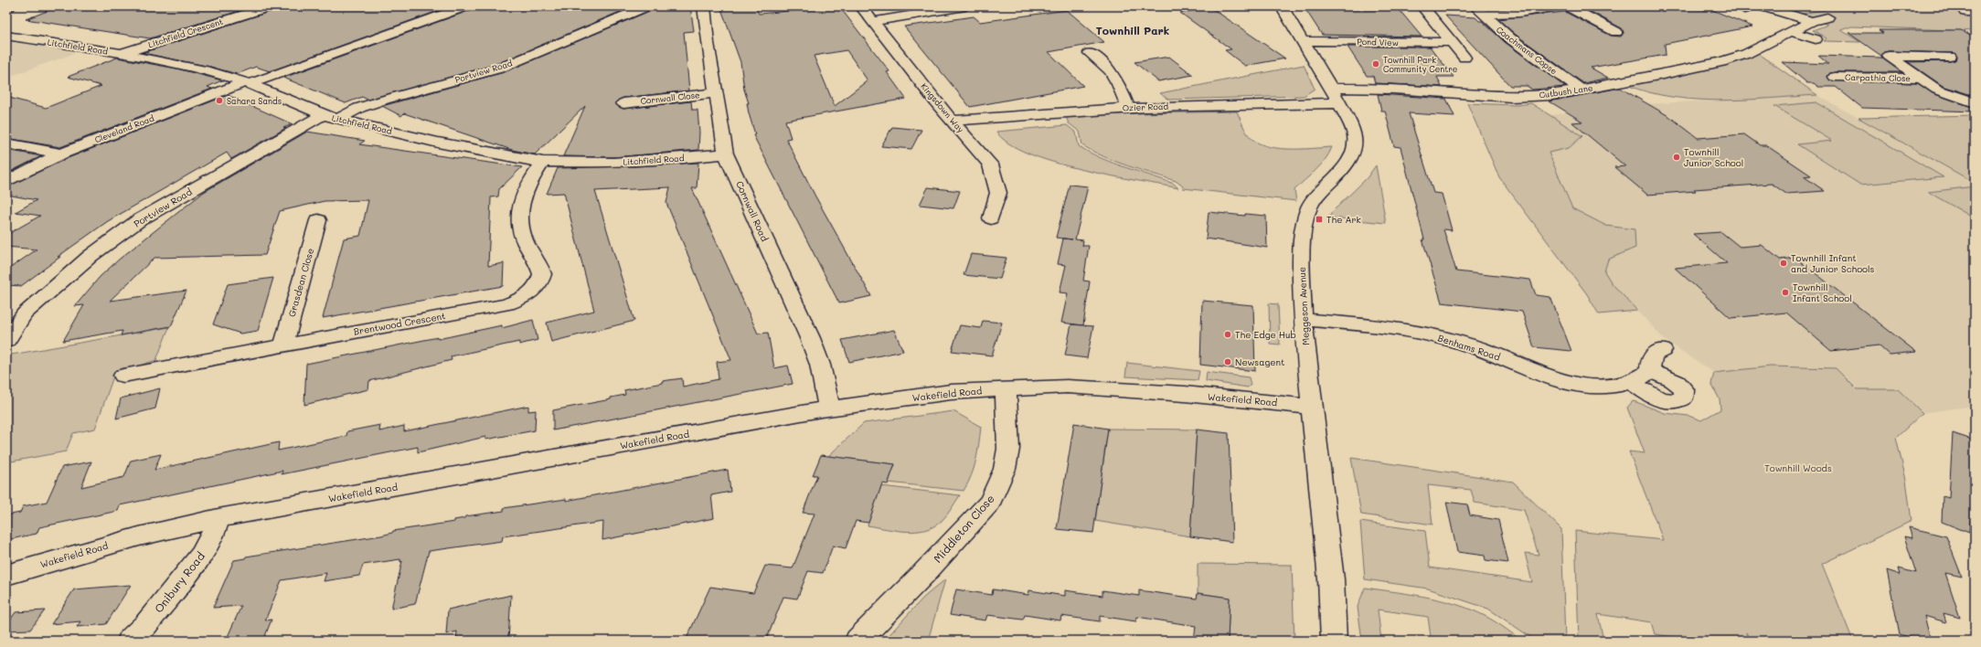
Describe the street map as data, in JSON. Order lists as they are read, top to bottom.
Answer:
{
  "streets": {
    "street": [
      "Litchfield Crescent",
      "Pond View",
      "Litchfield Road",
      "Coachmans Copse",
      "Portview Road",
      "Carpathia Close",
      "Cutbush Lane",
      "Cornwall Close",
      "Ozier Road",
      "Kingsdown Way",
      "Cleveland Road",
      "Cornwall Road",
      "Grasdean Close",
      "Meggeson Avenue",
      "Brentwood Crescent",
      "Benhams Road",
      "Wakefield Road",
      "Middleton Close",
      "Onibury Road"
    ]
  },
  "crossings": [
    ["Litchfield Crescent", "Litchfield Road"],
    ["Pond View", "Meggeson Avenue"],
    ["Litchfield Road", "Portview Road"],
    ["Litchfield Road", "Cleveland Road"],
    ["Litchfield Road", "Cornwall Road"],
    ["Litchfield Road", "Brentwood Crescent"],
    ["Coachmans Copse", "Cutbush Lane"],
    ["Cutbush Lane", "Ozier Road"],
    ["Cutbush Lane", "Meggeson Avenue"],
    ["Cornwall Close", "Cornwall Road"],
    ["Ozier Road", "Kingsdown Way"],
    ["Ozier Road", "Meggeson Avenue"],
    ["Cornwall Road", "Wakefield Road"],
    ["Grasdean Close", "Brentwood Crescent"],
    ["Meggeson Avenue", "Benhams Road"],
    ["Meggeson Avenue", "Wakefield Road"],
    ["Wakefield Road", "Middleton Close"],
    ["Wakefield Road", "Onibury Road"]
  ],
  "districts": ["Townhill Park"],
  "parks": ["Townhill Woods"],
  "places": {
    "other": [
      "Townhill Park Community Centre",
      "Sahara Sands",
      "Townhill Junior School",
      "Townhill Infant and Junior Schools",
      "Townhill Infant School",
      "The Edge Hub",
      "Newsagent"
    ],
    "transit": ["The Ark"]
  }
}
